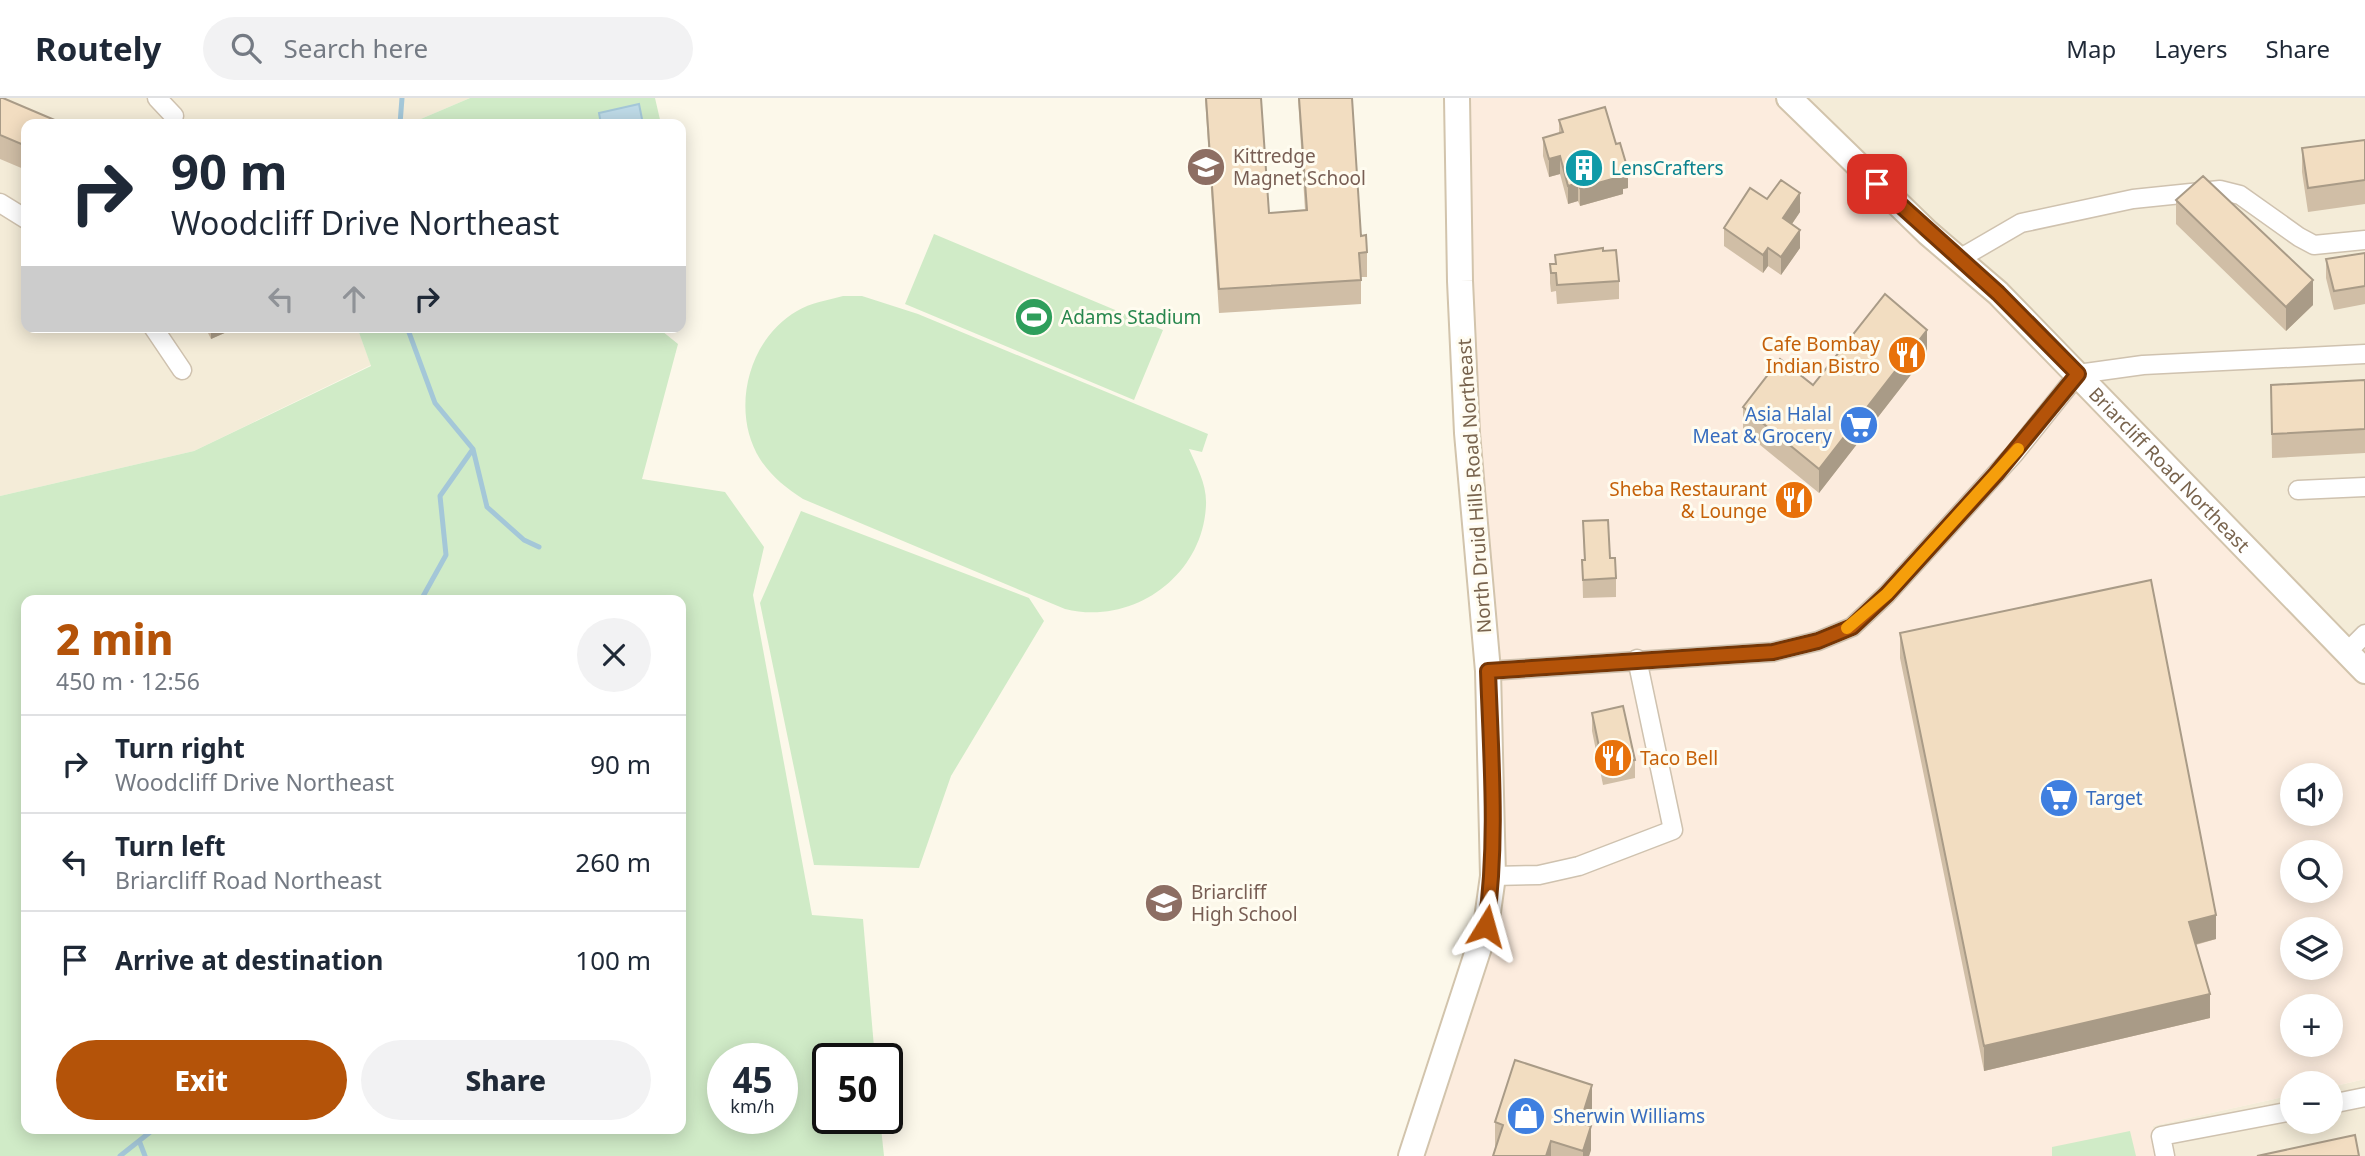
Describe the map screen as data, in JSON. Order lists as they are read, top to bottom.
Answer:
{
  "streets": {
    "main road": ["Briarcliff Road Northeast", "North Druid Hills Road Northeast"]
  },
  "places": {
    "school or university": ["Kittredge Magnet School", "Briarcliff High School"],
    "building": ["LensCrafters"],
    "sports": ["Adams Stadium"],
    "restaurant": ["Cafe Bombay Indian Bistro", "Sheba Restaurant & Lounge", "Taco Bell"],
    "supermarket": ["Asia Halal Meat & Grocery", "Target"],
    "shop": ["Sherwin Williams"]
  },
  "page": {
    "header": "Routely",
    "search": "Search here",
    "nav": ["Map", "Layers", "Share"],
    "turn": ["90 m", "Woodcliff Drive Northeast"],
    "heading": ["2 min", "450 m · 12:56"],
    "list": [
      {
        "name": "Turn right",
        "note": "Woodcliff Drive Northeast",
        "value": "90 m"
      },
      {
        "name": "Turn left",
        "note": "Briarcliff Road Northeast",
        "value": "260 m"
      },
      {
        "name": "Arrive at destination",
        "value": "100 m"
      }
    ],
    "map_buttons": ["+", "−"],
    "buttons": ["Exit", "Share"],
    "speed": "45 km/h",
    "limit": "50"
  }
}
